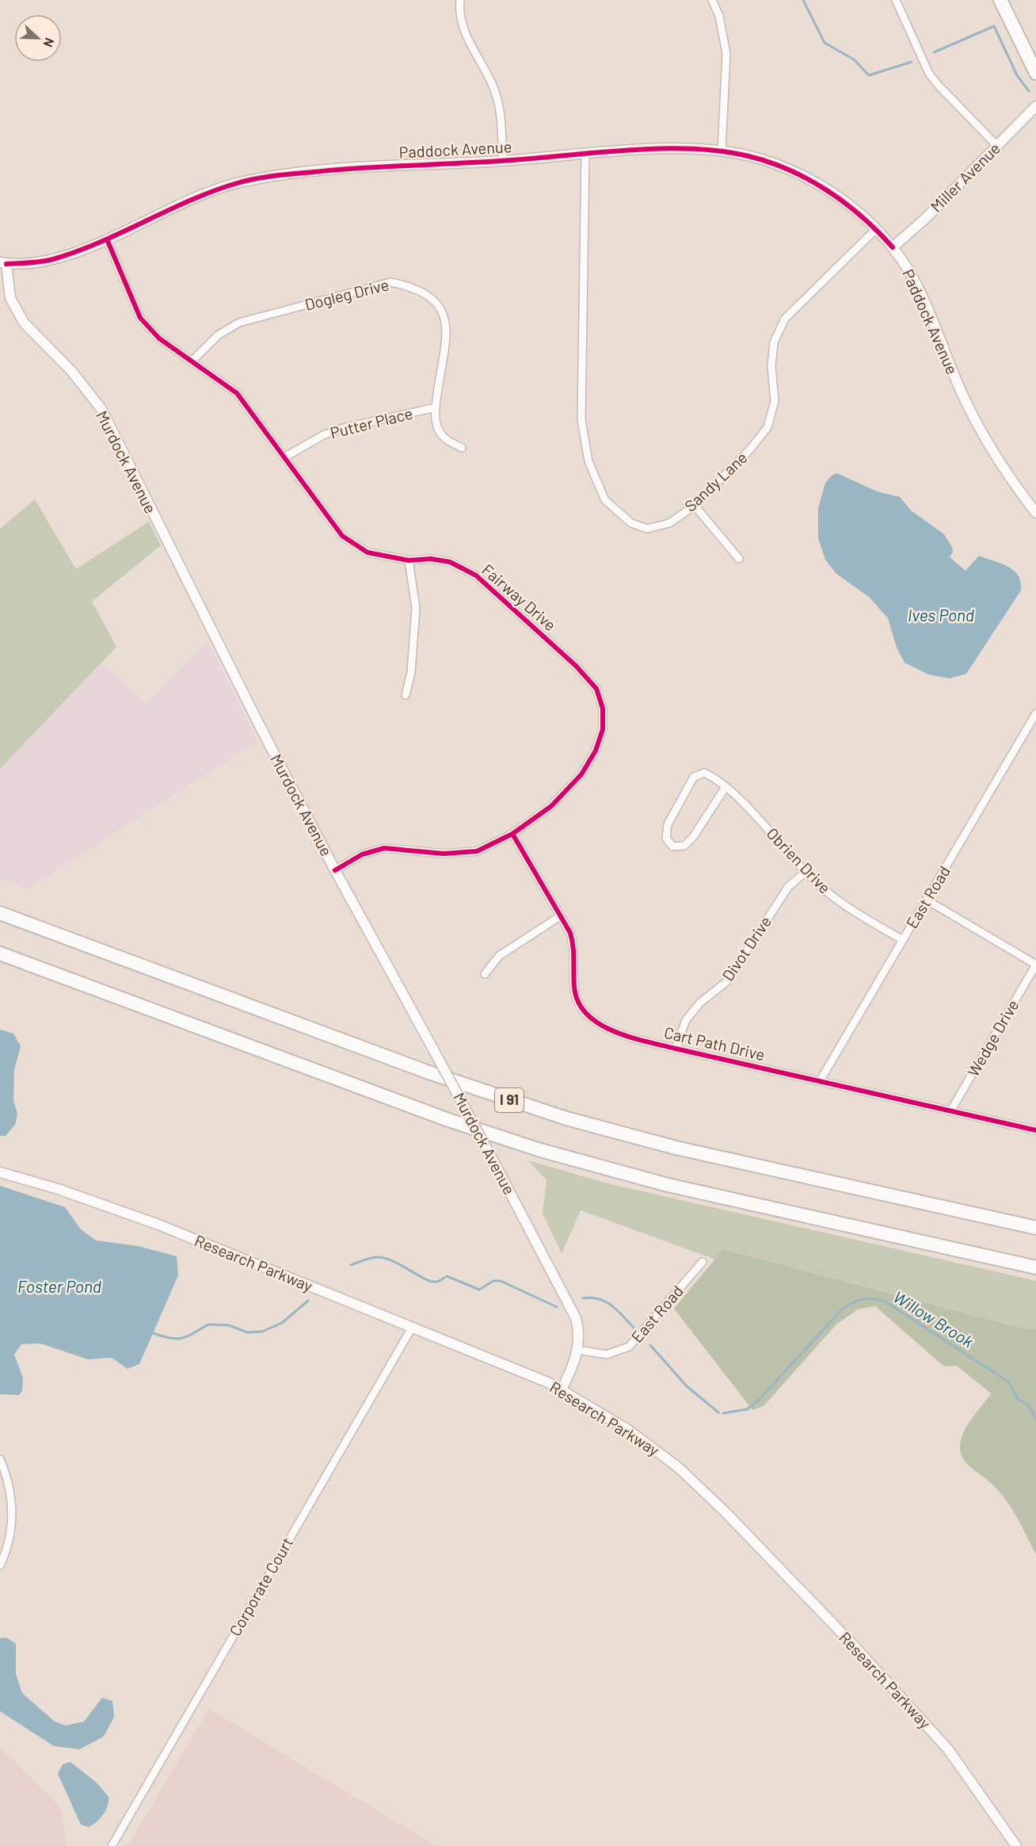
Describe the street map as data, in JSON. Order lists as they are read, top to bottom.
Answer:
{
  "streets": {
    "highway": ["I 91"],
    "main road": [
      "Paddock Avenue",
      "Miller Avenue",
      "Murdock Avenue",
      "Research Parkway"
    ],
    "street": [
      "Dogleg Drive",
      "Putter Place",
      "Sandy Lane",
      "Fairway Drive",
      "Obrien Drive",
      "East Road",
      "Divot Drive",
      "Wedge Drive",
      "Cart Path Drive",
      "Corporate Court"
    ]
  },
  "crossings": [
    ["Paddock Avenue", "Miller Avenue"],
    ["Paddock Avenue", "Murdock Avenue"],
    ["Paddock Avenue", "Sandy Lane"],
    ["Paddock Avenue", "Fairway Drive"],
    ["Dogleg Drive", "Putter Place"],
    ["Dogleg Drive", "Fairway Drive"],
    ["Putter Place", "Fairway Drive"],
    ["Murdock Avenue", "Fairway Drive"],
    ["Murdock Avenue", "East Road"],
    ["Murdock Avenue", "Research Parkway"],
    ["Fairway Drive", "Cart Path Drive"],
    ["Obrien Drive", "East Road"],
    ["Obrien Drive", "Divot Drive"],
    ["East Road", "Cart Path Drive"],
    ["Divot Drive", "Cart Path Drive"],
    ["Wedge Drive", "Cart Path Drive"],
    ["Research Parkway", "Corporate Court"]
  ],
  "water": ["Ives Pond", "Foster Pond", "Willow Brook"],
  "north": "right"
}
